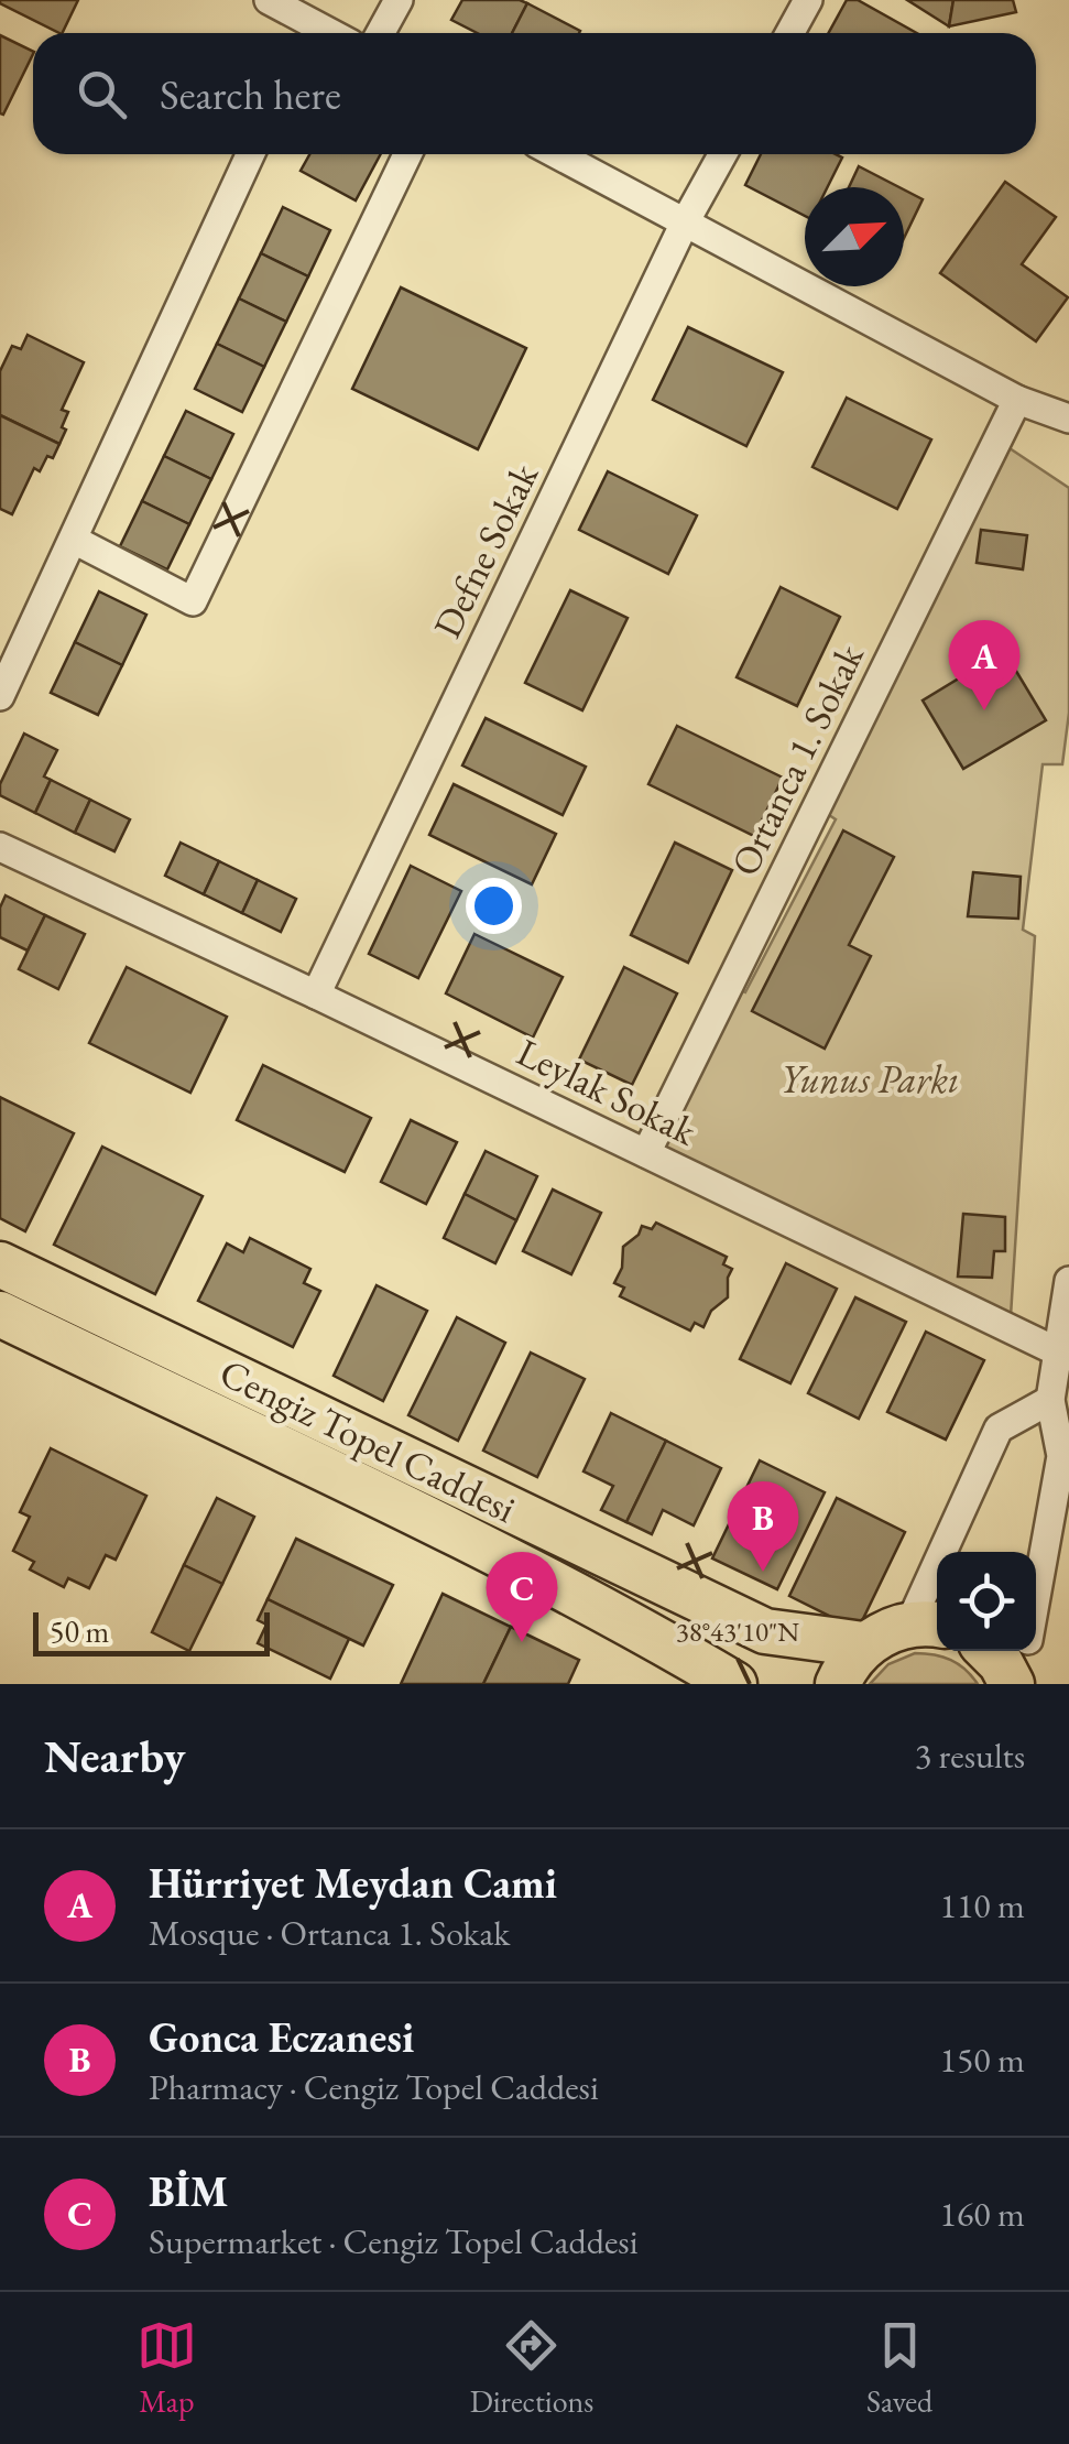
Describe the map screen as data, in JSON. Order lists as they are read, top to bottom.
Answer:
{
  "streets": {
    "main road": ["Cengiz Topel Caddesi"],
    "street": ["Defne Sokak", "Ortanca 1. Sokak", "Leylak Sokak"]
  },
  "crossings": [
    ["Defne Sokak", "Leylak Sokak"],
    ["Ortanca 1. Sokak", "Leylak Sokak"]
  ],
  "parks": ["Yunus Parkı"],
  "scale_bar": "50 m",
  "north": "top right",
  "page": {
    "search": "Search here",
    "pins": ["A", "B", "C"],
    "scale": "50 m",
    "heading": ["Nearby", "3 results"],
    "list": [
      {
        "mark": "A",
        "name": "Hürriyet Meydan Cami",
        "note": "Mosque · Ortanca 1. Sokak",
        "value": "110 m"
      },
      {
        "mark": "B",
        "name": "Gonca Eczanesi",
        "note": "Pharmacy · Cengiz Topel Caddesi",
        "value": "150 m"
      },
      {
        "mark": "C",
        "name": "BİM",
        "note": "Supermarket · Cengiz Topel Caddesi",
        "value": "160 m"
      }
    ],
    "nav": ["Map", "Directions", "Saved"]
  },
  "coordinates": ["38°43'10\"N"]
}
